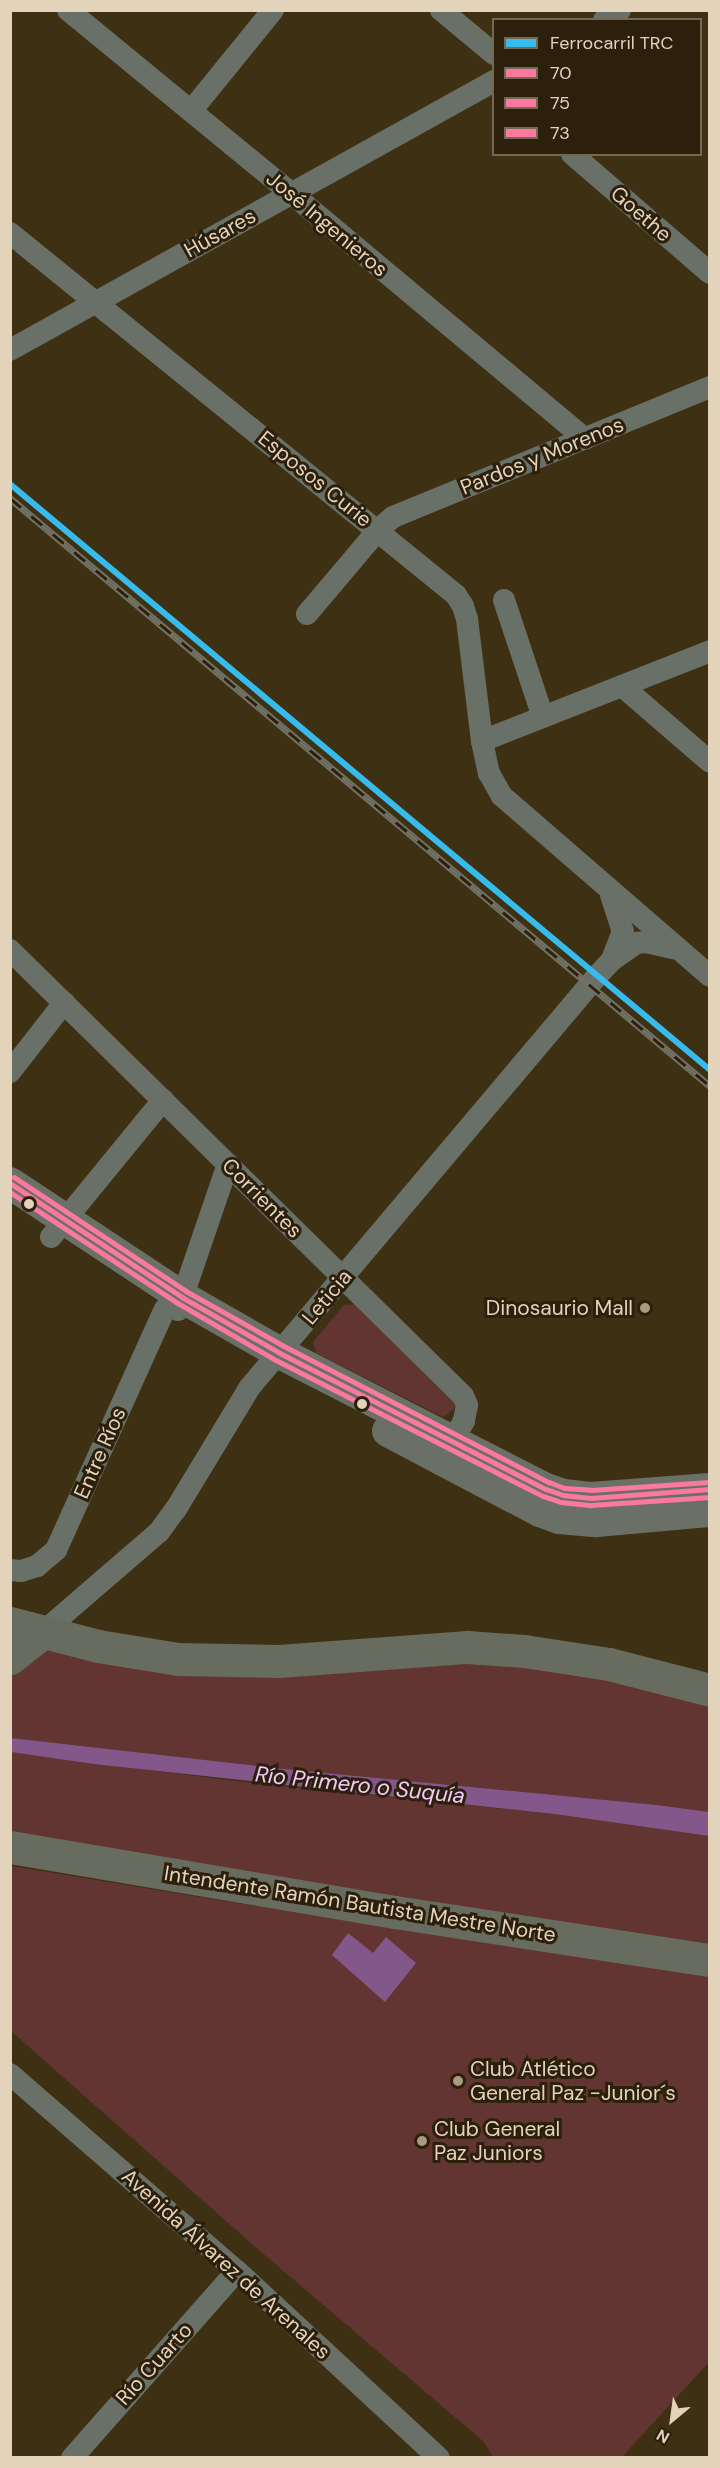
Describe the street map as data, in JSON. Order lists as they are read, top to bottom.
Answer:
{
  "streets": {
    "main road": ["Intendente Ramón Bautista Mestre Norte"],
    "street": [
      "Goethe",
      "José Ingenieros",
      "Húsares",
      "Pardos y Morenos",
      "Esposos Curie",
      "Corrientes",
      "Leticia",
      "Entre Ríos",
      "Avenida Álvarez de Arenales",
      "Río Cuarto"
    ]
  },
  "crossings": [
    ["José Ingenieros", "Húsares"],
    ["José Ingenieros", "Pardos y Morenos"],
    ["Húsares", "Esposos Curie"],
    ["Pardos y Morenos", "Esposos Curie"],
    ["Esposos Curie", "Leticia"],
    ["Corrientes", "Leticia"],
    ["Corrientes", "Entre Ríos"],
    ["Avenida Álvarez de Arenales", "Río Cuarto"]
  ],
  "water": ["Río Primero o Suquía"],
  "places": ["Dinosaurio Mall", "Club Atlético General Paz -Junior´s", "Club General Paz Juniors"],
  "lines": [
    "rail line TRC",
    "transit line 73",
    "transit line 70",
    "transit line 75"
  ],
  "legend": [
    "Ferrocarril TRC",
    "70",
    "75",
    "73"
  ],
  "north": "bottom left"
}
